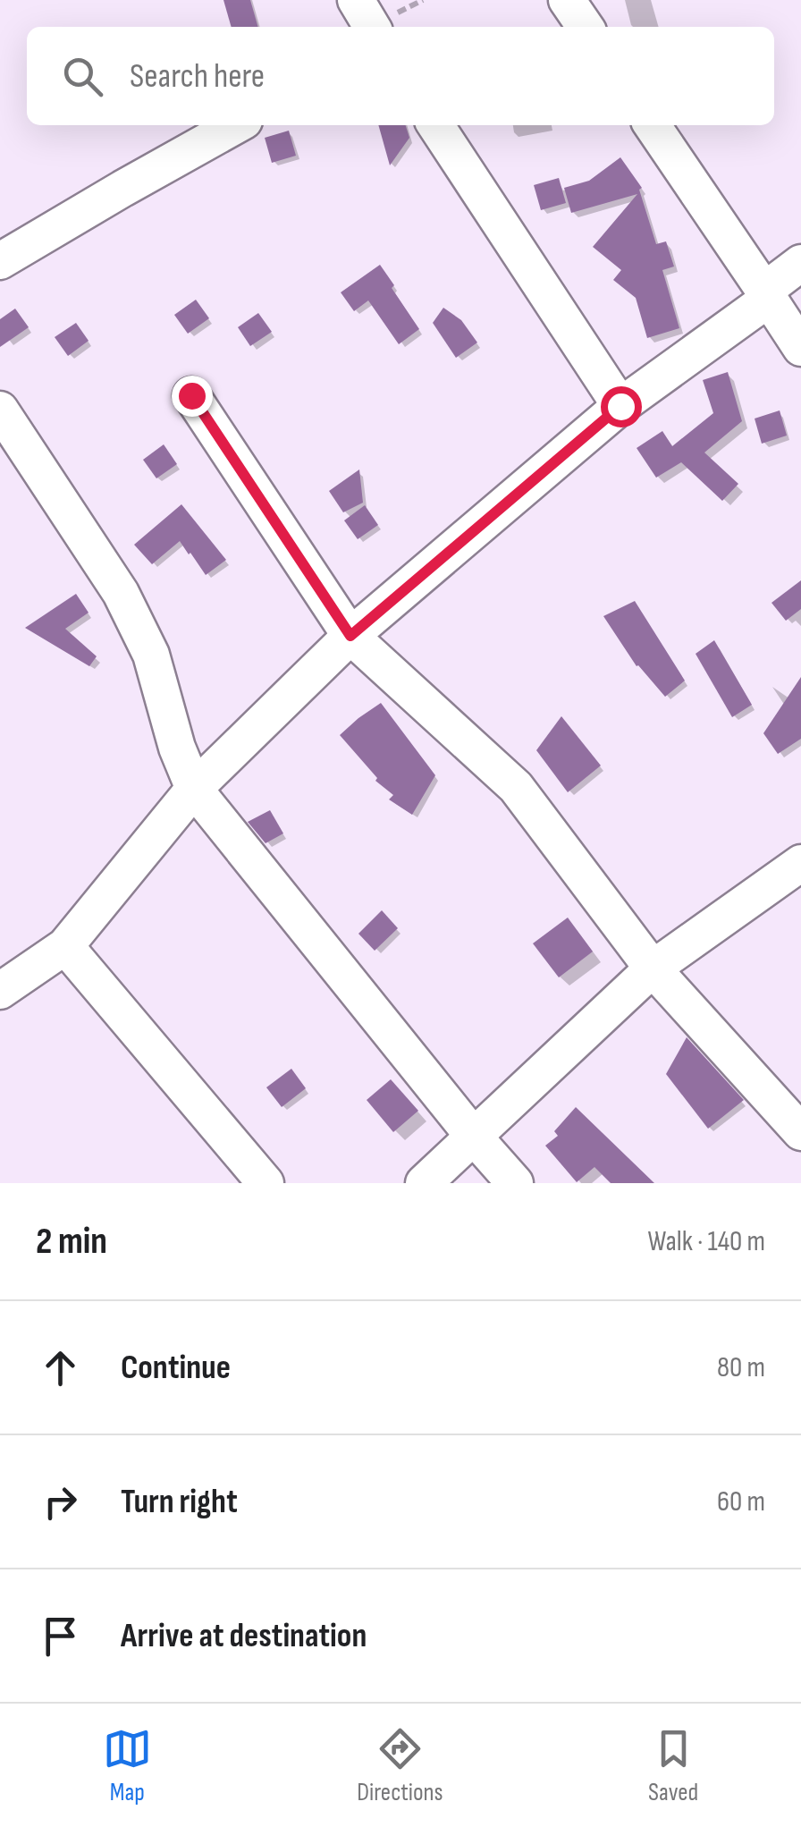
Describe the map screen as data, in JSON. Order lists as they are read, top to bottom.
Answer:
{
  "page": {
    "search": "Search here",
    "heading": ["2 min", "Walk · 140 m"],
    "list": [
      ["Continue", "80 m"],
      ["Turn right", "60 m"],
      "Arrive at destination"
    ],
    "nav": ["Map", "Directions", "Saved"]
  }
}
